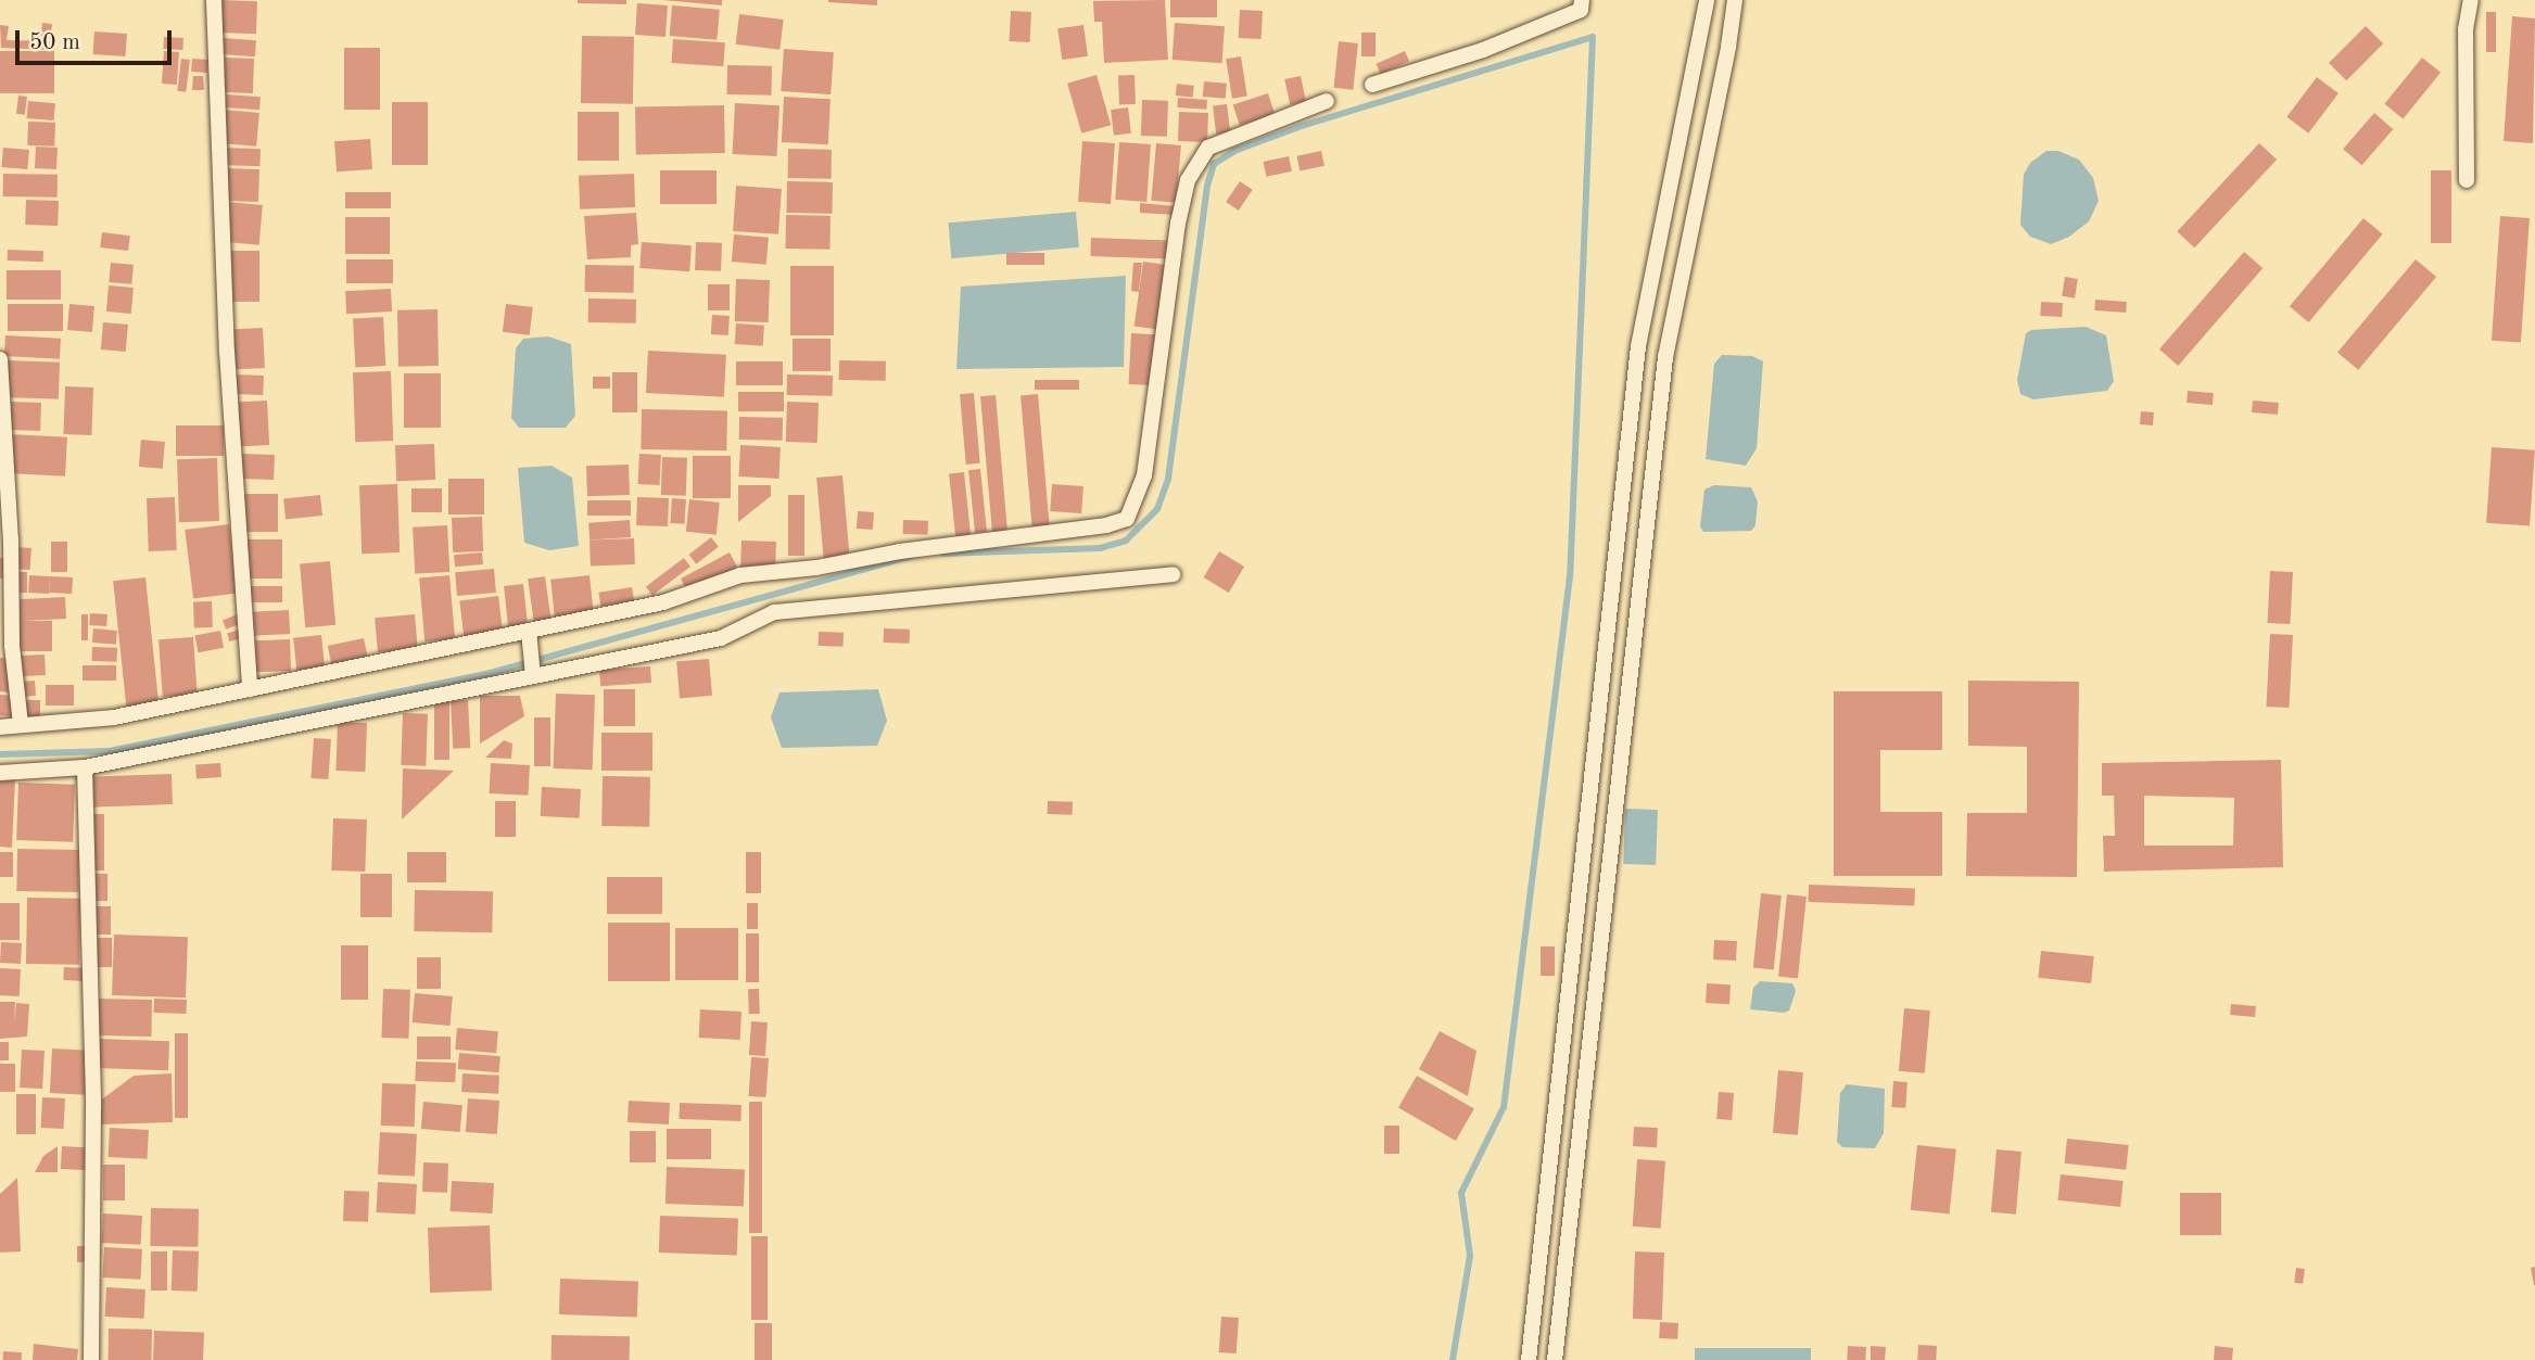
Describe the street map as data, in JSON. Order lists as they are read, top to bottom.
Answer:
{
  "scale_bar": "50 m"
}
